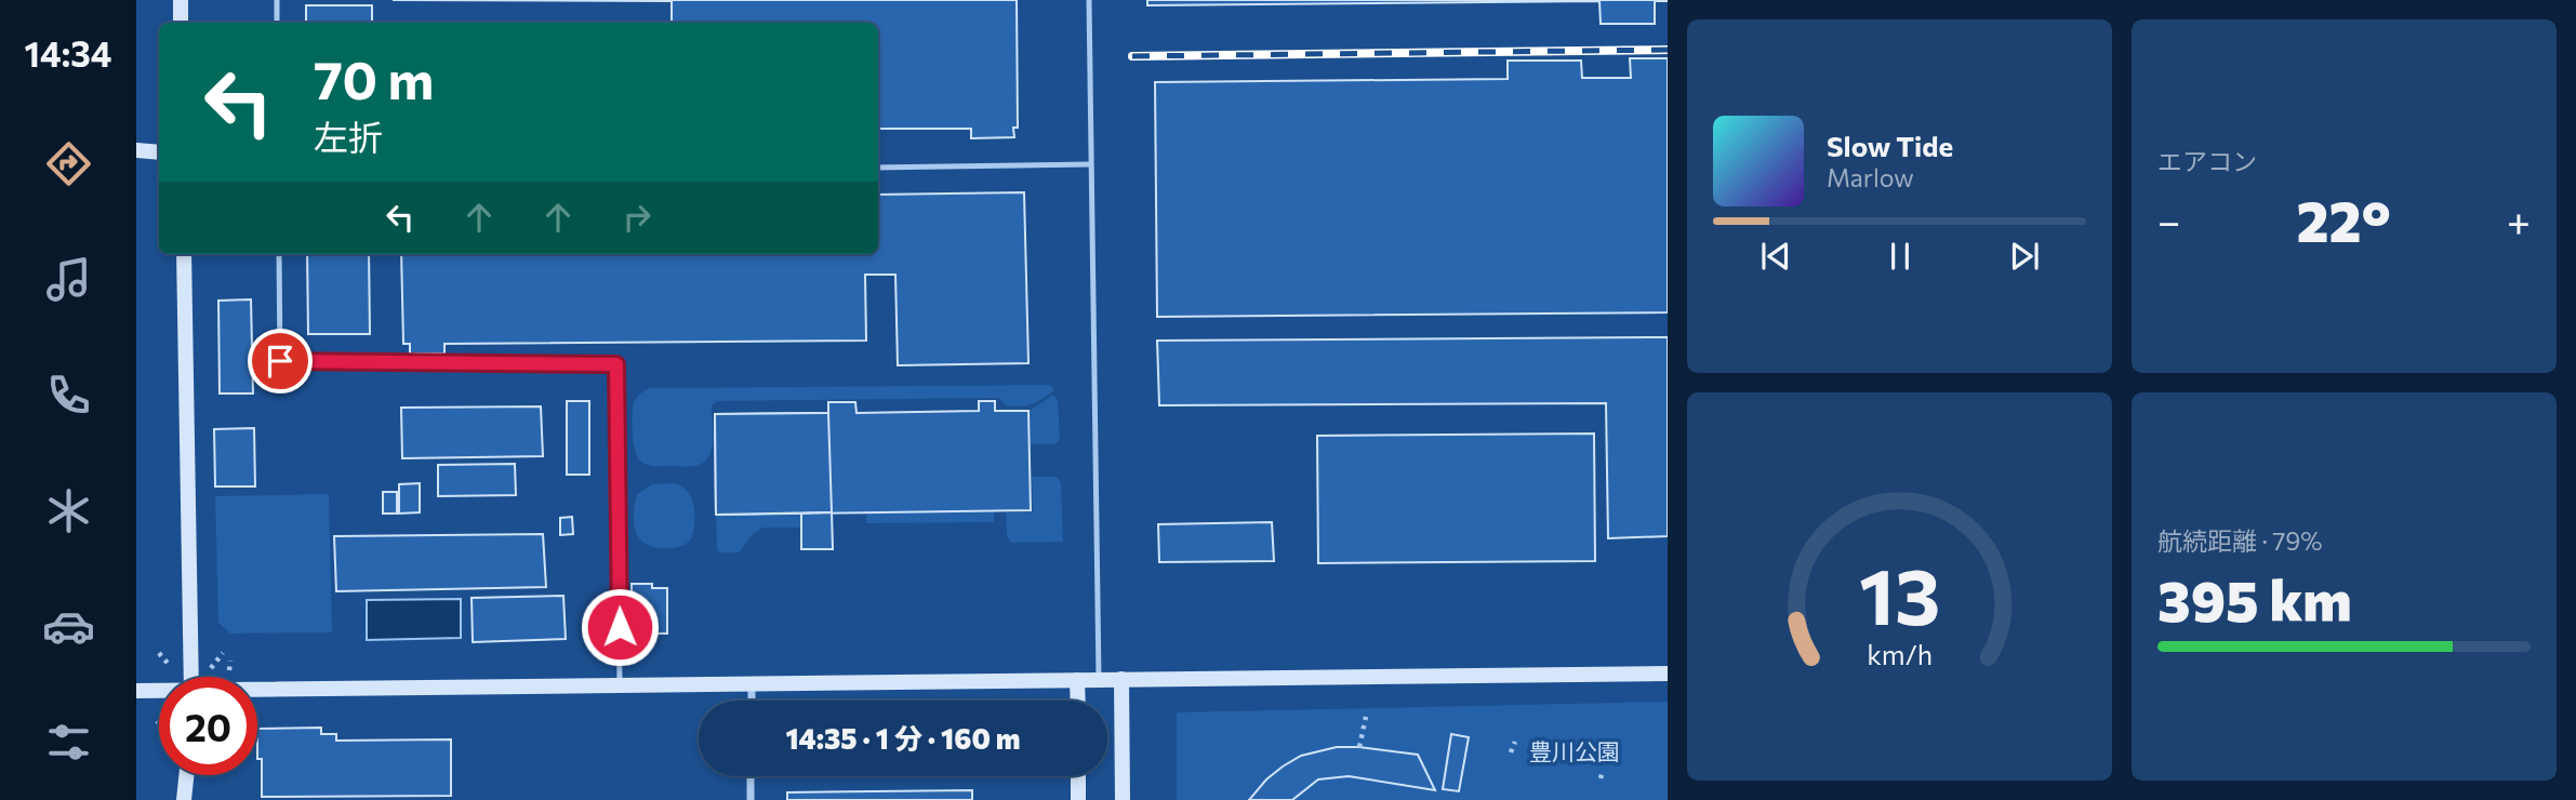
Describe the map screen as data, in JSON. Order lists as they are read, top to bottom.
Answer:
{
  "parks": ["豊川公園"],
  "page": {
    "tabs": "14:34",
    "tile": [
      "エアコン",
      ["航続距離 · 79%", "395 km"]
    ],
    "turn": ["70 m", "左折"],
    "song": ["Slow Tide", "Marlow"],
    "heat": ["−", "22°", "+"],
    "limit": "20",
    "trip": "14:35 · 1 分 · 160 m",
    "gauge": ["13", "km/h"]
  }
}
